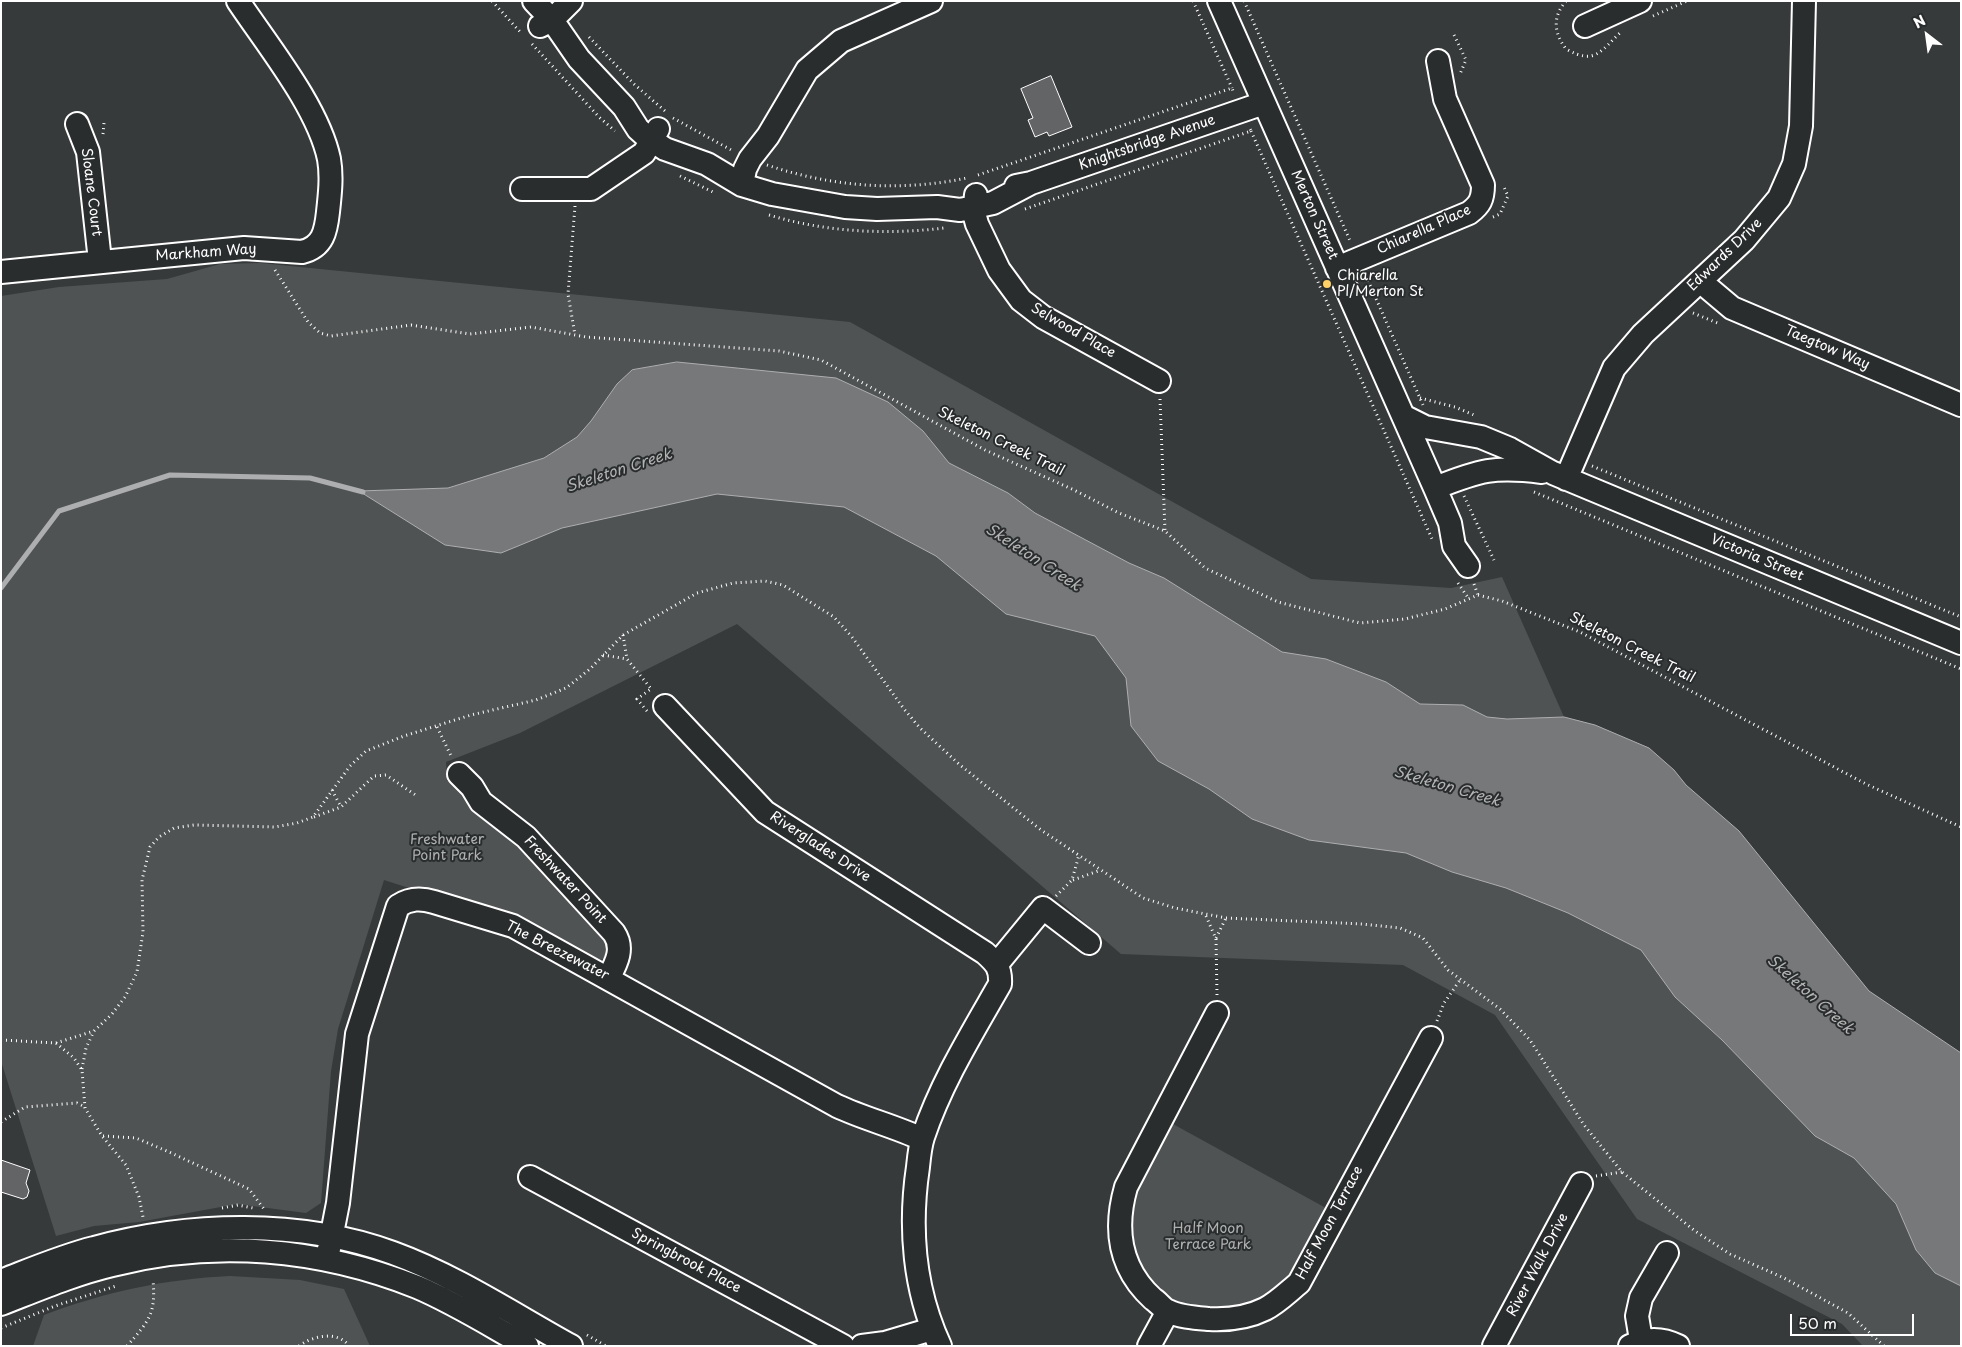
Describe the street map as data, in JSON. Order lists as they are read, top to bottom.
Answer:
{
  "streets": {
    "street": [
      "Knightsbridge Avenue",
      "Sloane Court",
      "Merton Street",
      "Chiarella Place",
      "Markham Way",
      "Edwards Drive",
      "Selwood Place",
      "Taegtow Way",
      "Victoria Street",
      "Riverglades Drive",
      "Freshwater Point",
      "The Breezewater",
      "Half Moon Terrace",
      "Springbrook Place",
      "River Walk Drive"
    ],
    "path": ["Skeleton Creek Trail"]
  },
  "crossings": [
    ["Knightsbridge Avenue", "Merton Street"],
    ["Knightsbridge Avenue", "Selwood Place"],
    ["Sloane Court", "Markham Way"],
    ["Merton Street", "Chiarella Place"],
    ["Merton Street", "Victoria Street"],
    ["Edwards Drive", "Taegtow Way"],
    ["Edwards Drive", "Victoria Street"],
    ["Freshwater Point", "The Breezewater"]
  ],
  "water": ["Skeleton Creek"],
  "parks": ["Freshwater Point Park", "Half Moon Terrace Park"],
  "places": ["Chiarella Pl/Merton St"],
  "scale_bar": "50 m",
  "north": "top left"
}
